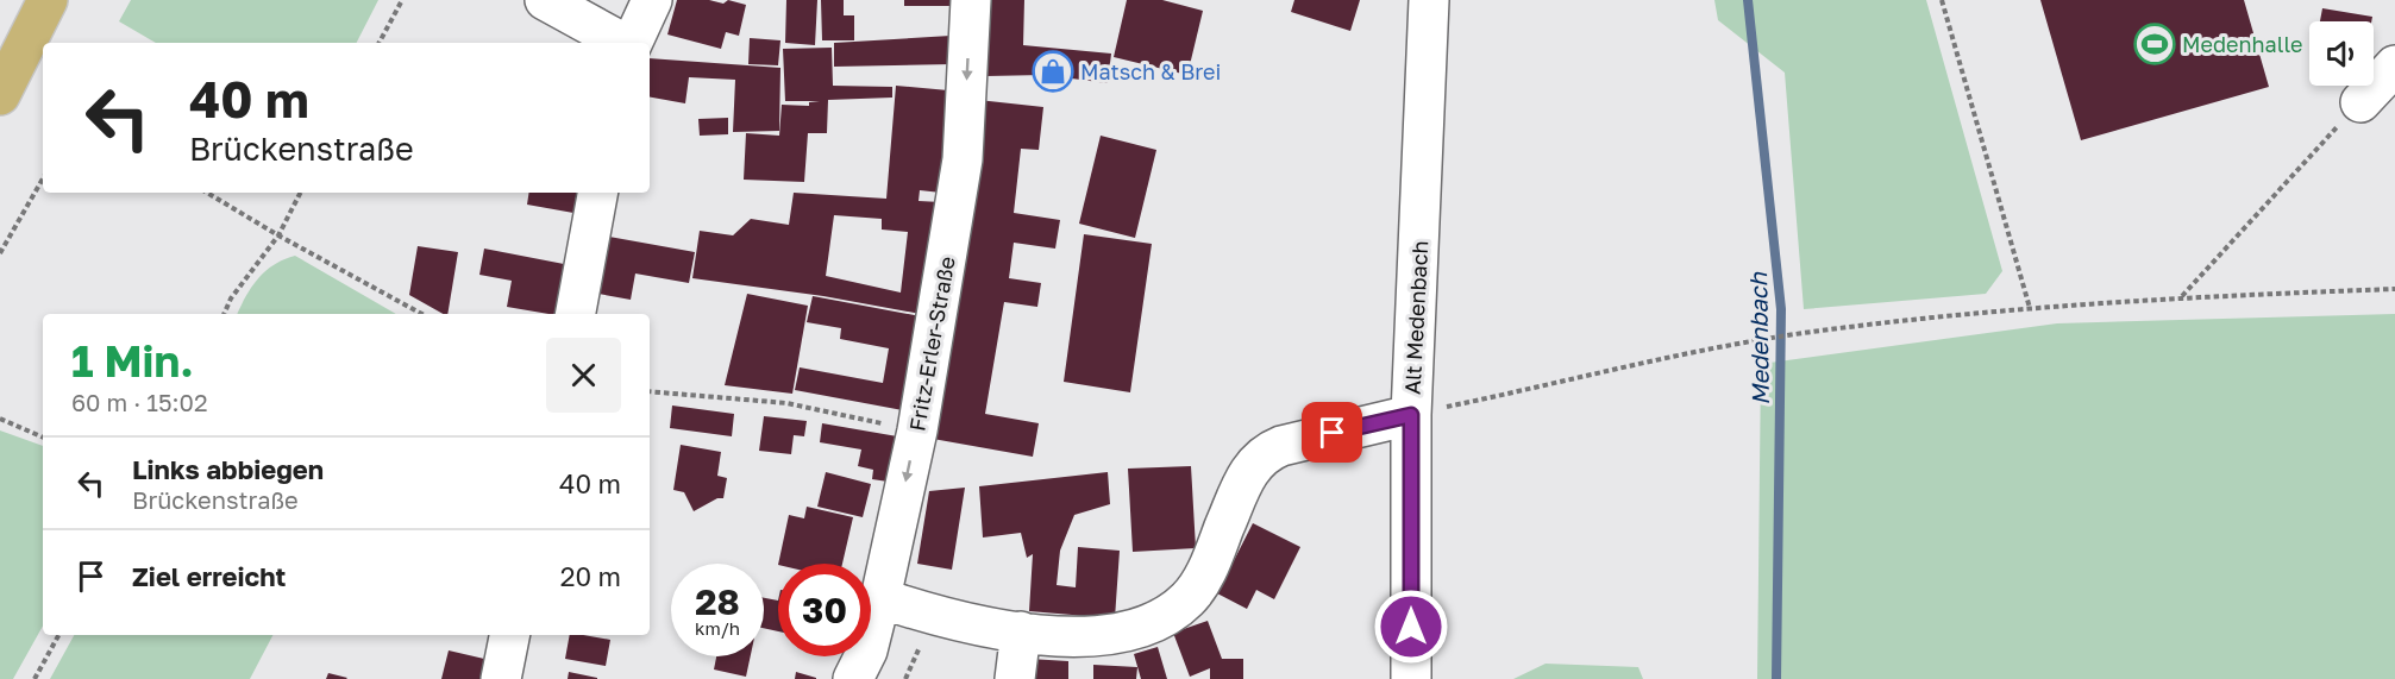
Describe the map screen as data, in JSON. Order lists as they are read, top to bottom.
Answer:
{
  "streets": {
    "street": ["Alt Medenbach", "Fritz-Erler-Straße"]
  },
  "one_way": ["Fritz-Erler-Straße"],
  "water": ["Medenbach"],
  "places": {
    "sports": ["Medenhalle"],
    "shop": ["Matsch & Brei"]
  },
  "page": {
    "turn": ["40 m", "Brückenstraße"],
    "heading": ["1 Min.", "60 m · 15:02"],
    "list": [
      {
        "name": "Links abbiegen",
        "note": "Brückenstraße",
        "value": "40 m"
      },
      {
        "name": "Ziel erreicht",
        "value": "20 m"
      }
    ],
    "speed": "28 km/h",
    "limit": "30"
  }
}
